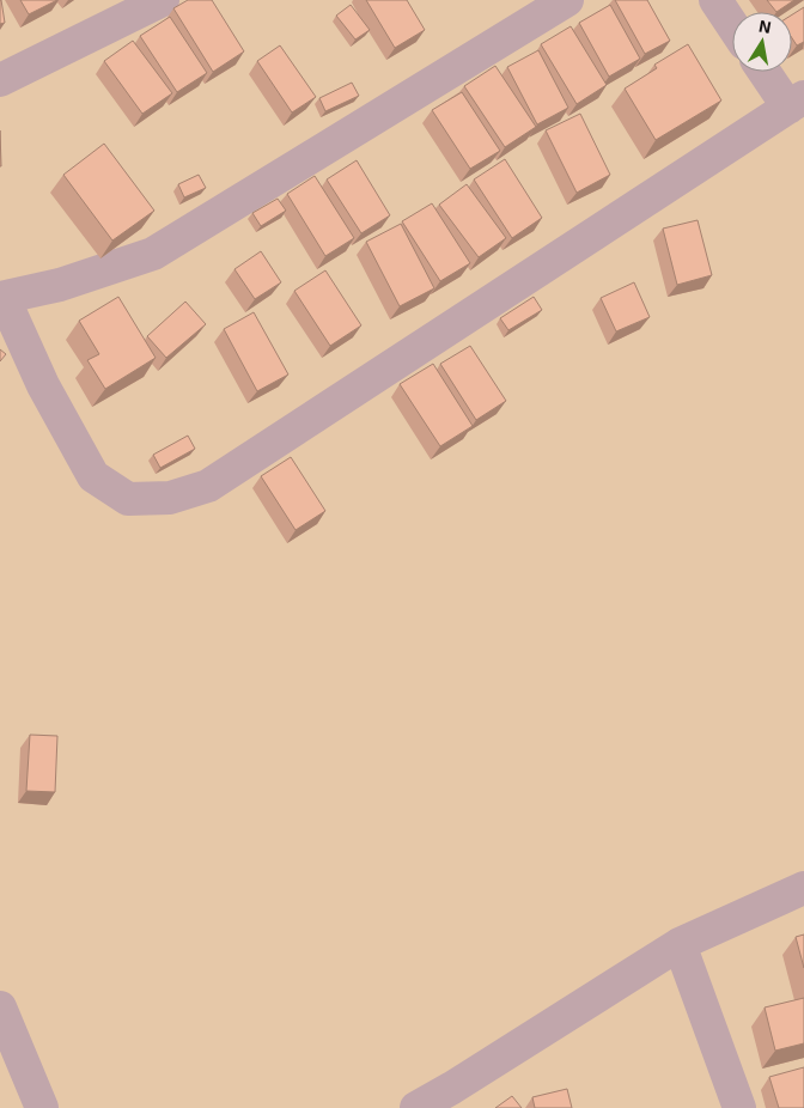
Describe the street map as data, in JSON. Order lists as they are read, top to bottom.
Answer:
{
  "north": "top"
}
